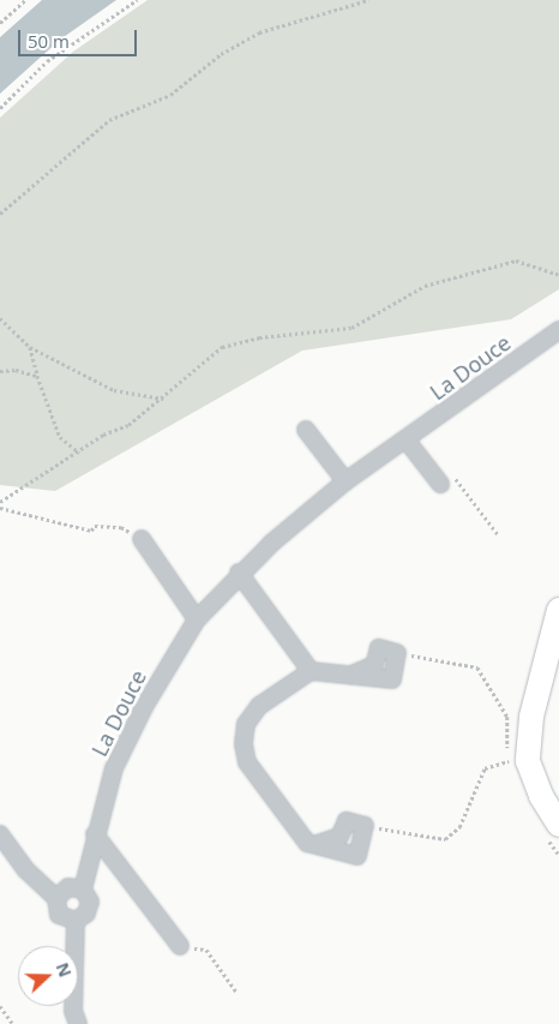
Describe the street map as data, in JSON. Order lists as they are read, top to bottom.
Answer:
{
  "streets": {
    "street": ["La Douce"]
  },
  "scale_bar": "50 m",
  "north": "right"
}
